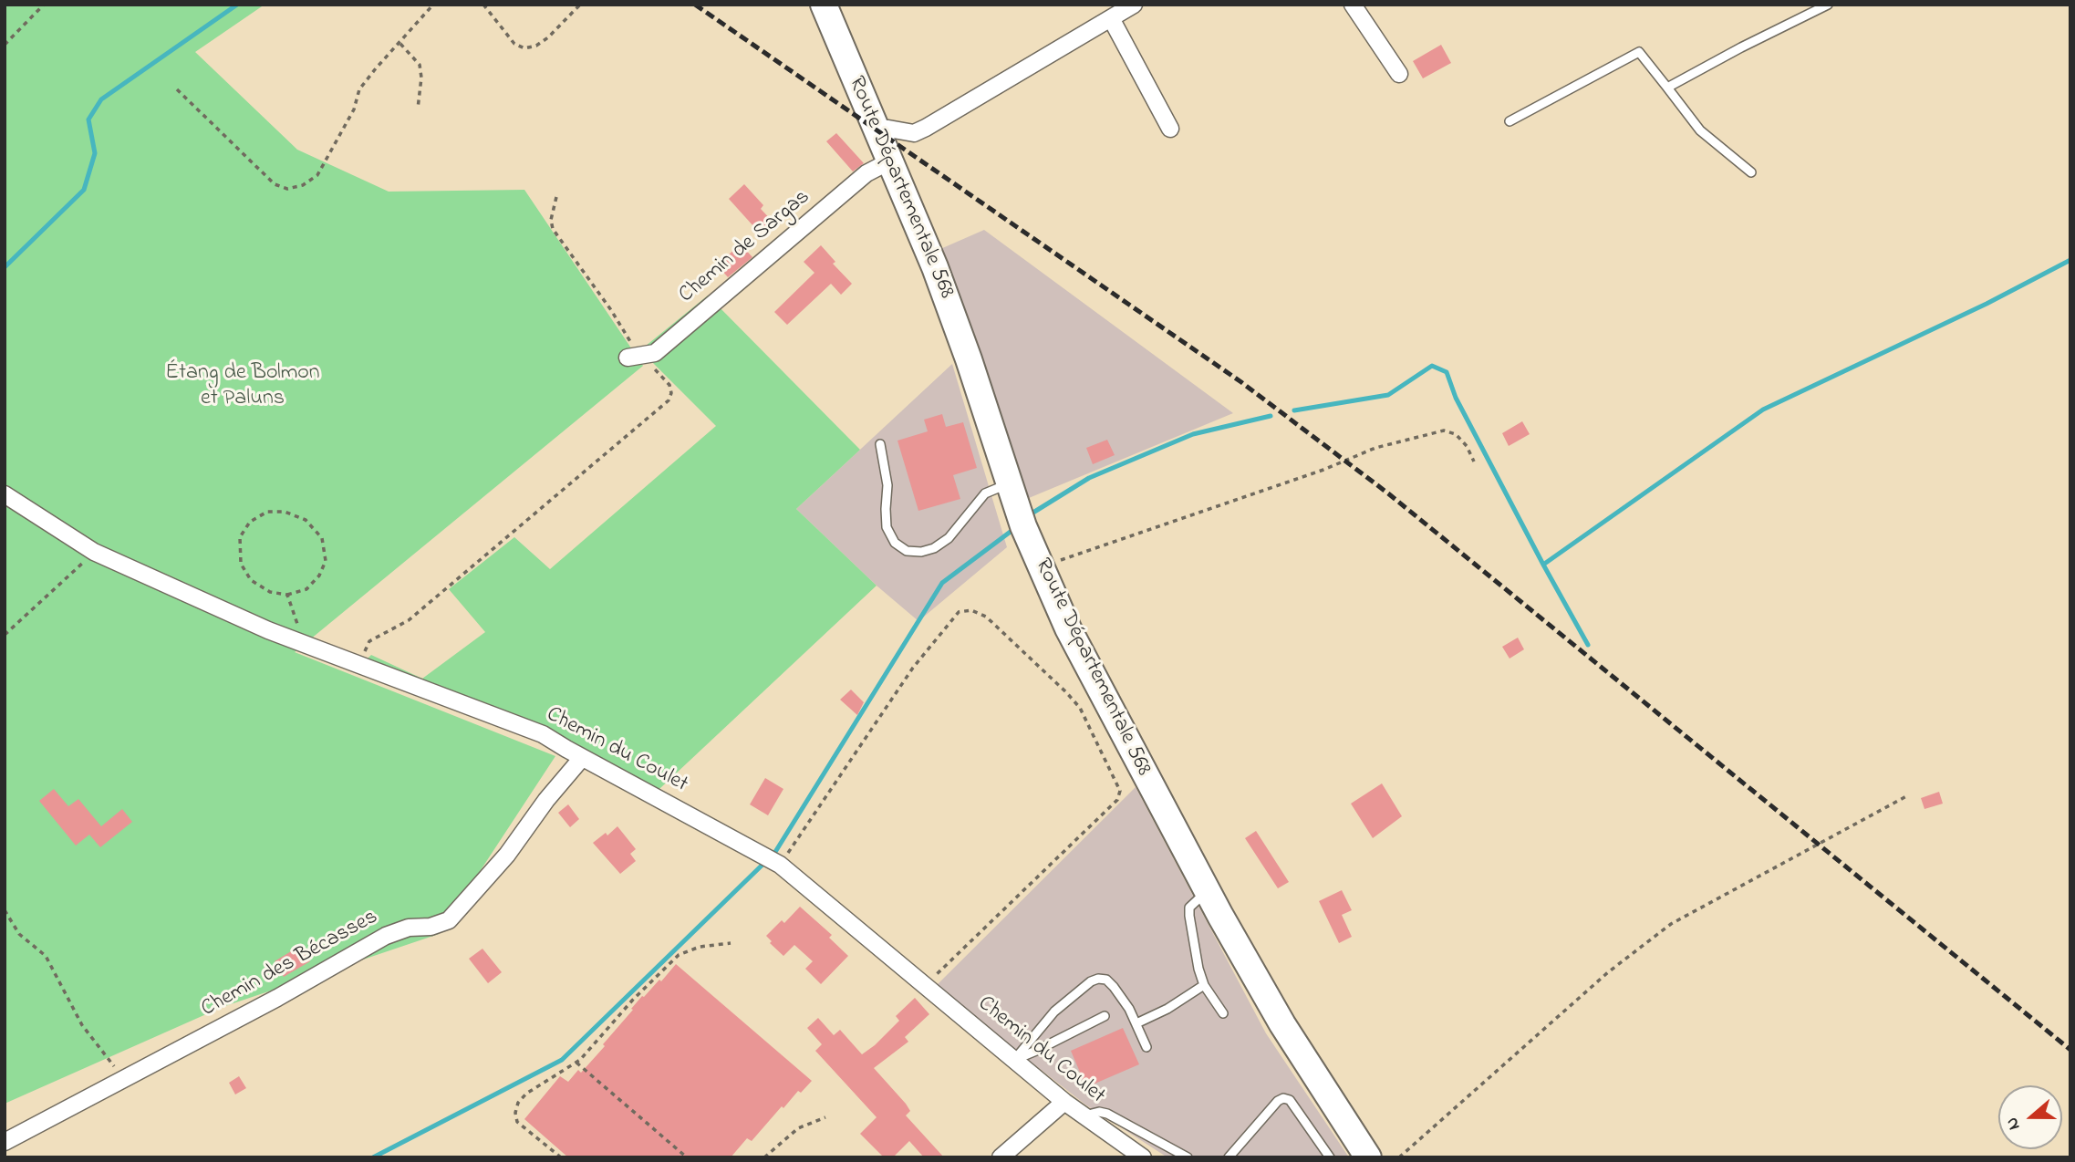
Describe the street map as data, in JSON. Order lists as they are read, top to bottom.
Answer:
{
  "streets": {
    "main road": ["Route Départementale 568"],
    "street": ["Chemin de Sargas", "Chemin du Coulet", "Chemin des Bécasses"]
  },
  "crossings": [
    ["Route Départementale 568", "Chemin de Sargas"],
    ["Chemin du Coulet", "Chemin des Bécasses"]
  ],
  "parks": ["Étang de Bolmon et Paluns"],
  "north": "left"
}
